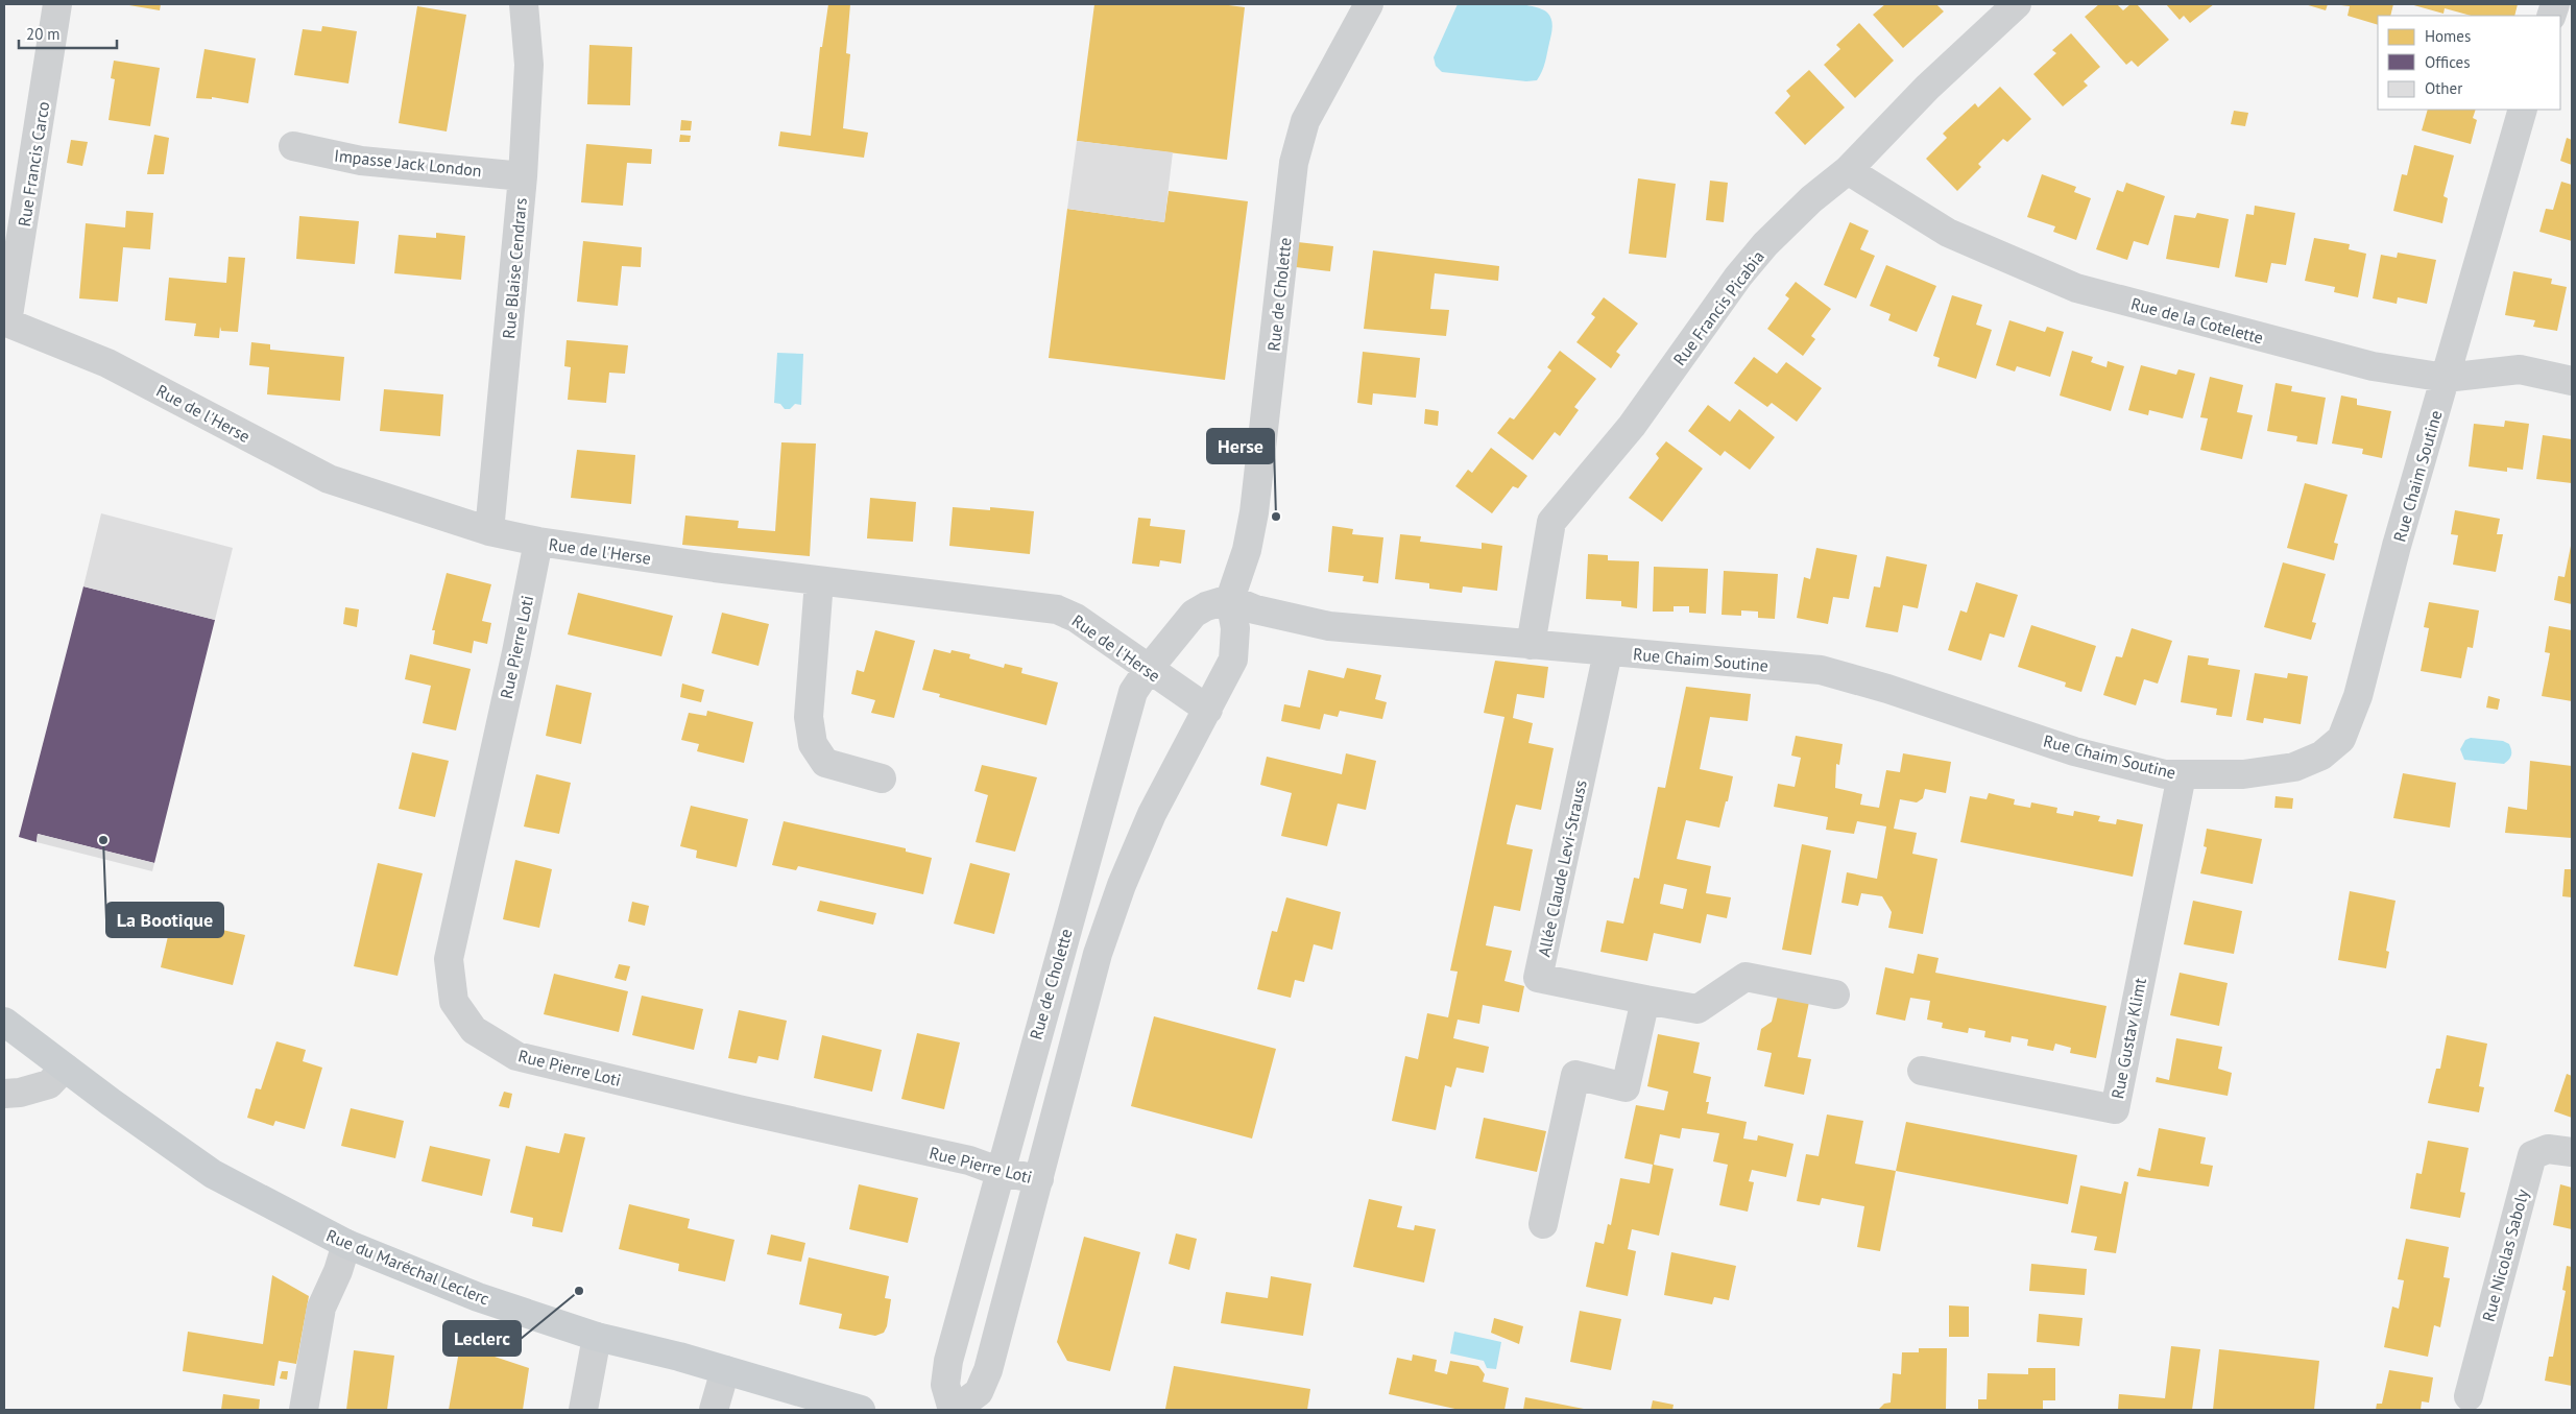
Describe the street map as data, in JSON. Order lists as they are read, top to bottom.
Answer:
{
  "streets": {
    "main road": ["Rue du Maréchal Leclerc"],
    "street": [
      "Impasse Jack London",
      "Rue Francis Carco",
      "Rue Blaise Cendrars",
      "Rue de Cholette",
      "Rue Francis Picabia",
      "Rue de la Cotelette",
      "Rue de l'Herse",
      "Rue Chaim Soutine",
      "Rue Pierre Loti",
      "Allée Claude Levi-Strauss",
      "Rue Gustav Klimt",
      "Rue Nicolas Saboly"
    ]
  },
  "crossings": [
    ["Impasse Jack London", "Rue Blaise Cendrars"],
    ["Rue Francis Carco", "Rue de l'Herse"],
    ["Rue Blaise Cendrars", "Rue de l'Herse"],
    ["Rue de Cholette", "Rue de l'Herse"],
    ["Rue de Cholette", "Rue Chaim Soutine"],
    ["Rue de Cholette", "Rue Pierre Loti"],
    ["Rue Francis Picabia", "Rue de la Cotelette"],
    ["Rue Francis Picabia", "Rue Chaim Soutine"],
    ["Rue de la Cotelette", "Rue Chaim Soutine"],
    ["Rue de l'Herse", "Rue Pierre Loti"],
    ["Rue Chaim Soutine", "Allée Claude Levi-Strauss"],
    ["Rue Chaim Soutine", "Rue Gustav Klimt"]
  ],
  "places": ["Herse", "La Bootique", "Leclerc"],
  "legend": ["Homes", "Offices", "Other"],
  "scale_bar": "20 m"
}
